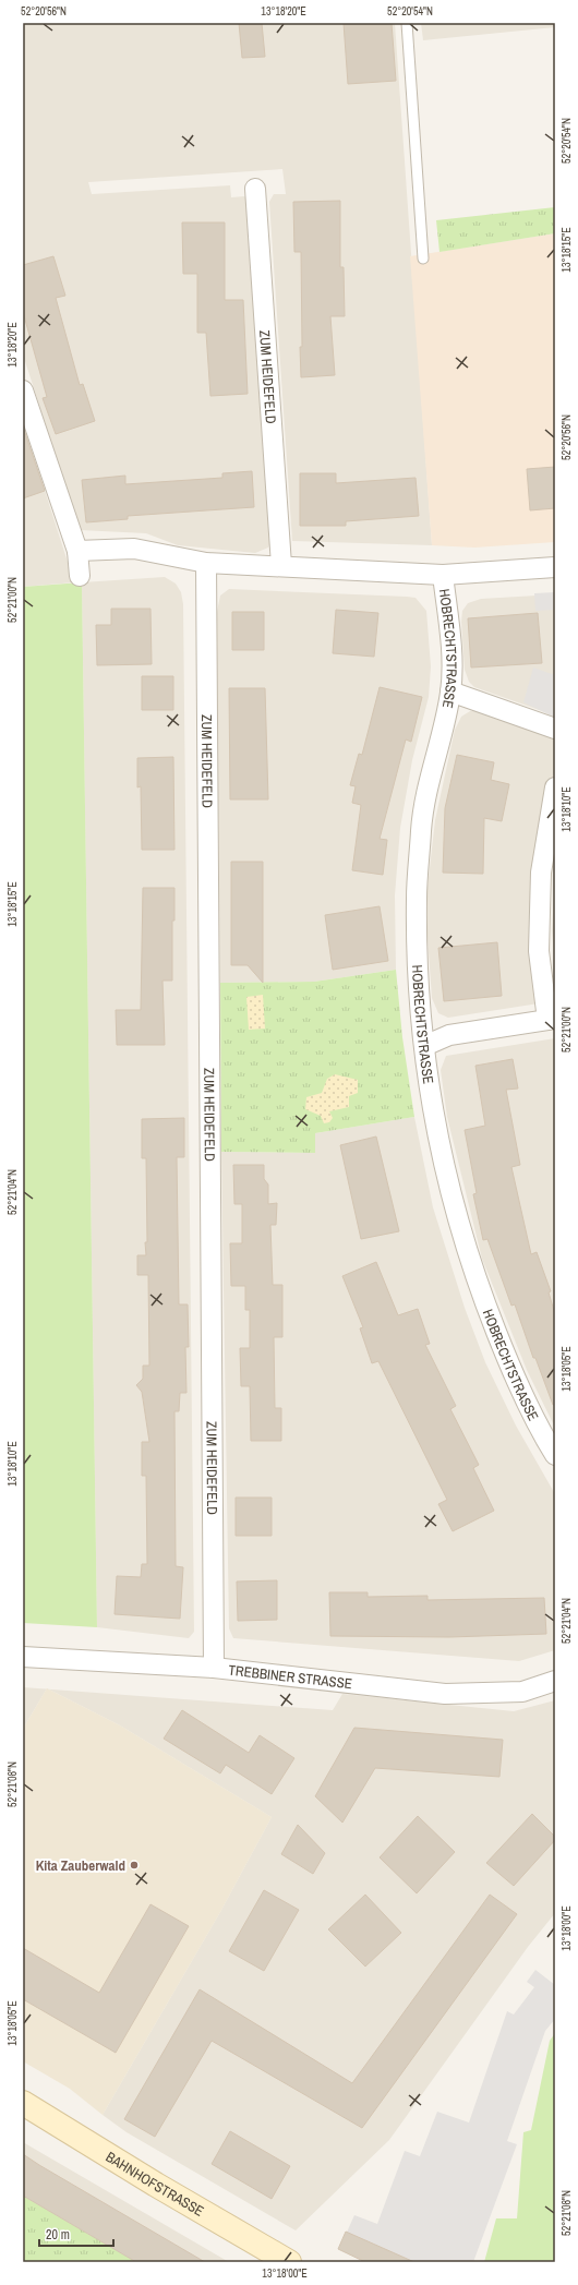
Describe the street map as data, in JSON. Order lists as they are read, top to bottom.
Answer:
{
  "streets": {
    "main road": ["BAHNHOFSTRASSE"],
    "street": ["ZUM HEIDEFELD", "HOBRECHTSTRASSE", "TREBBINER STRASSE"]
  },
  "crossings": [
    ["ZUM HEIDEFELD", "TREBBINER STRASSE"]
  ],
  "places": ["Kita Zauberwald"],
  "scale_bar": "20 m",
  "coordinates": [
    "52°20'56\"N",
    "13°18'20\"E",
    "52°20'54\"N",
    "13°18'15\"E",
    "52°21'00\"N",
    "13°18'10\"E",
    "52°21'04\"N",
    "13°18'05\"E",
    "52°21'08\"N",
    "13°18'00\"E"
  ]
}
